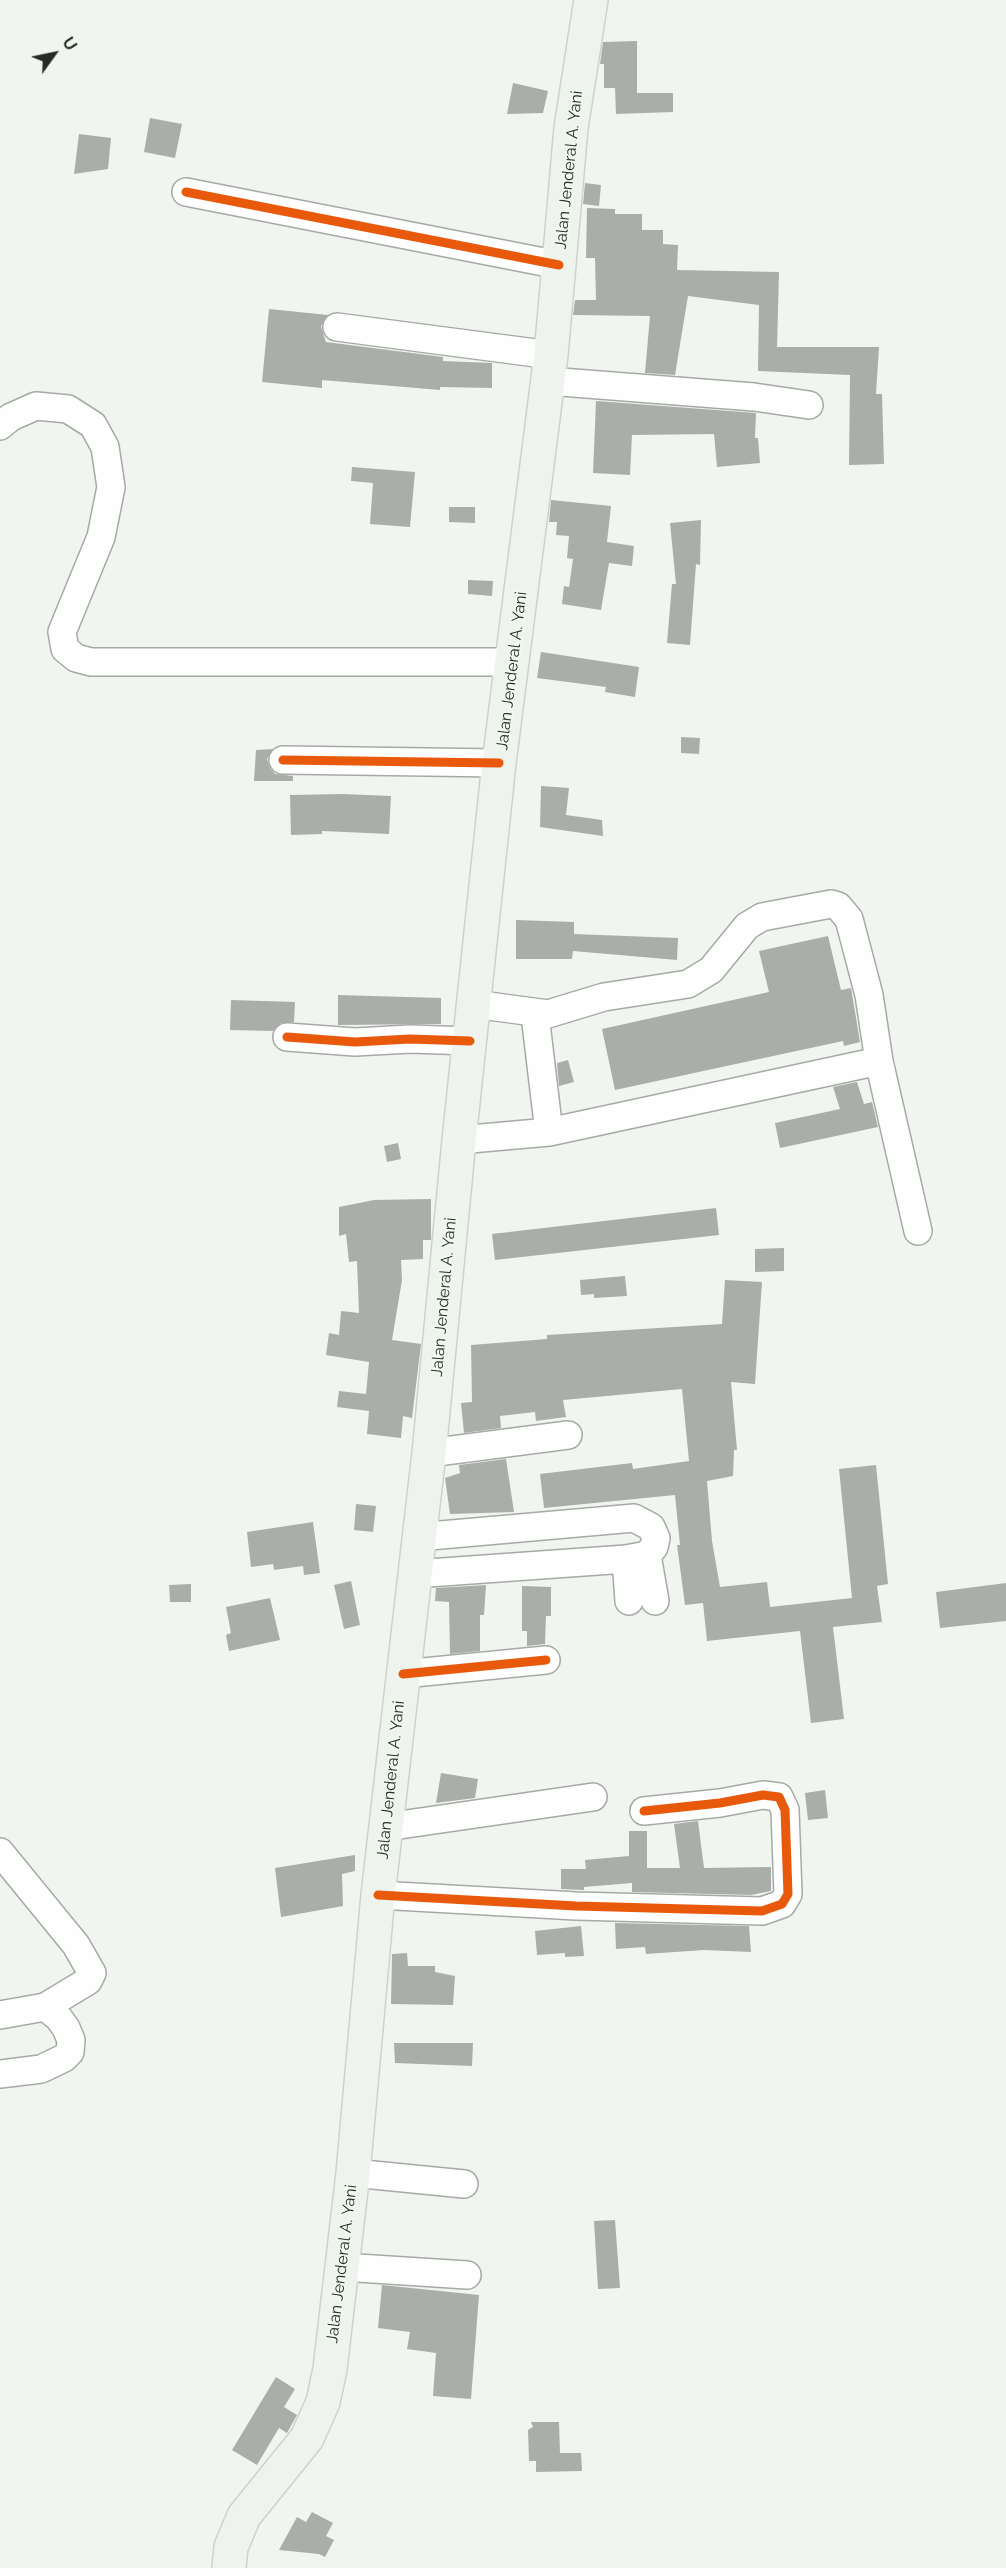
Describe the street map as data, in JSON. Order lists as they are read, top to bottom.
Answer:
{
  "streets": {
    "main road": ["Jalan Jenderal A. Yani"]
  },
  "north": "top right"
}
